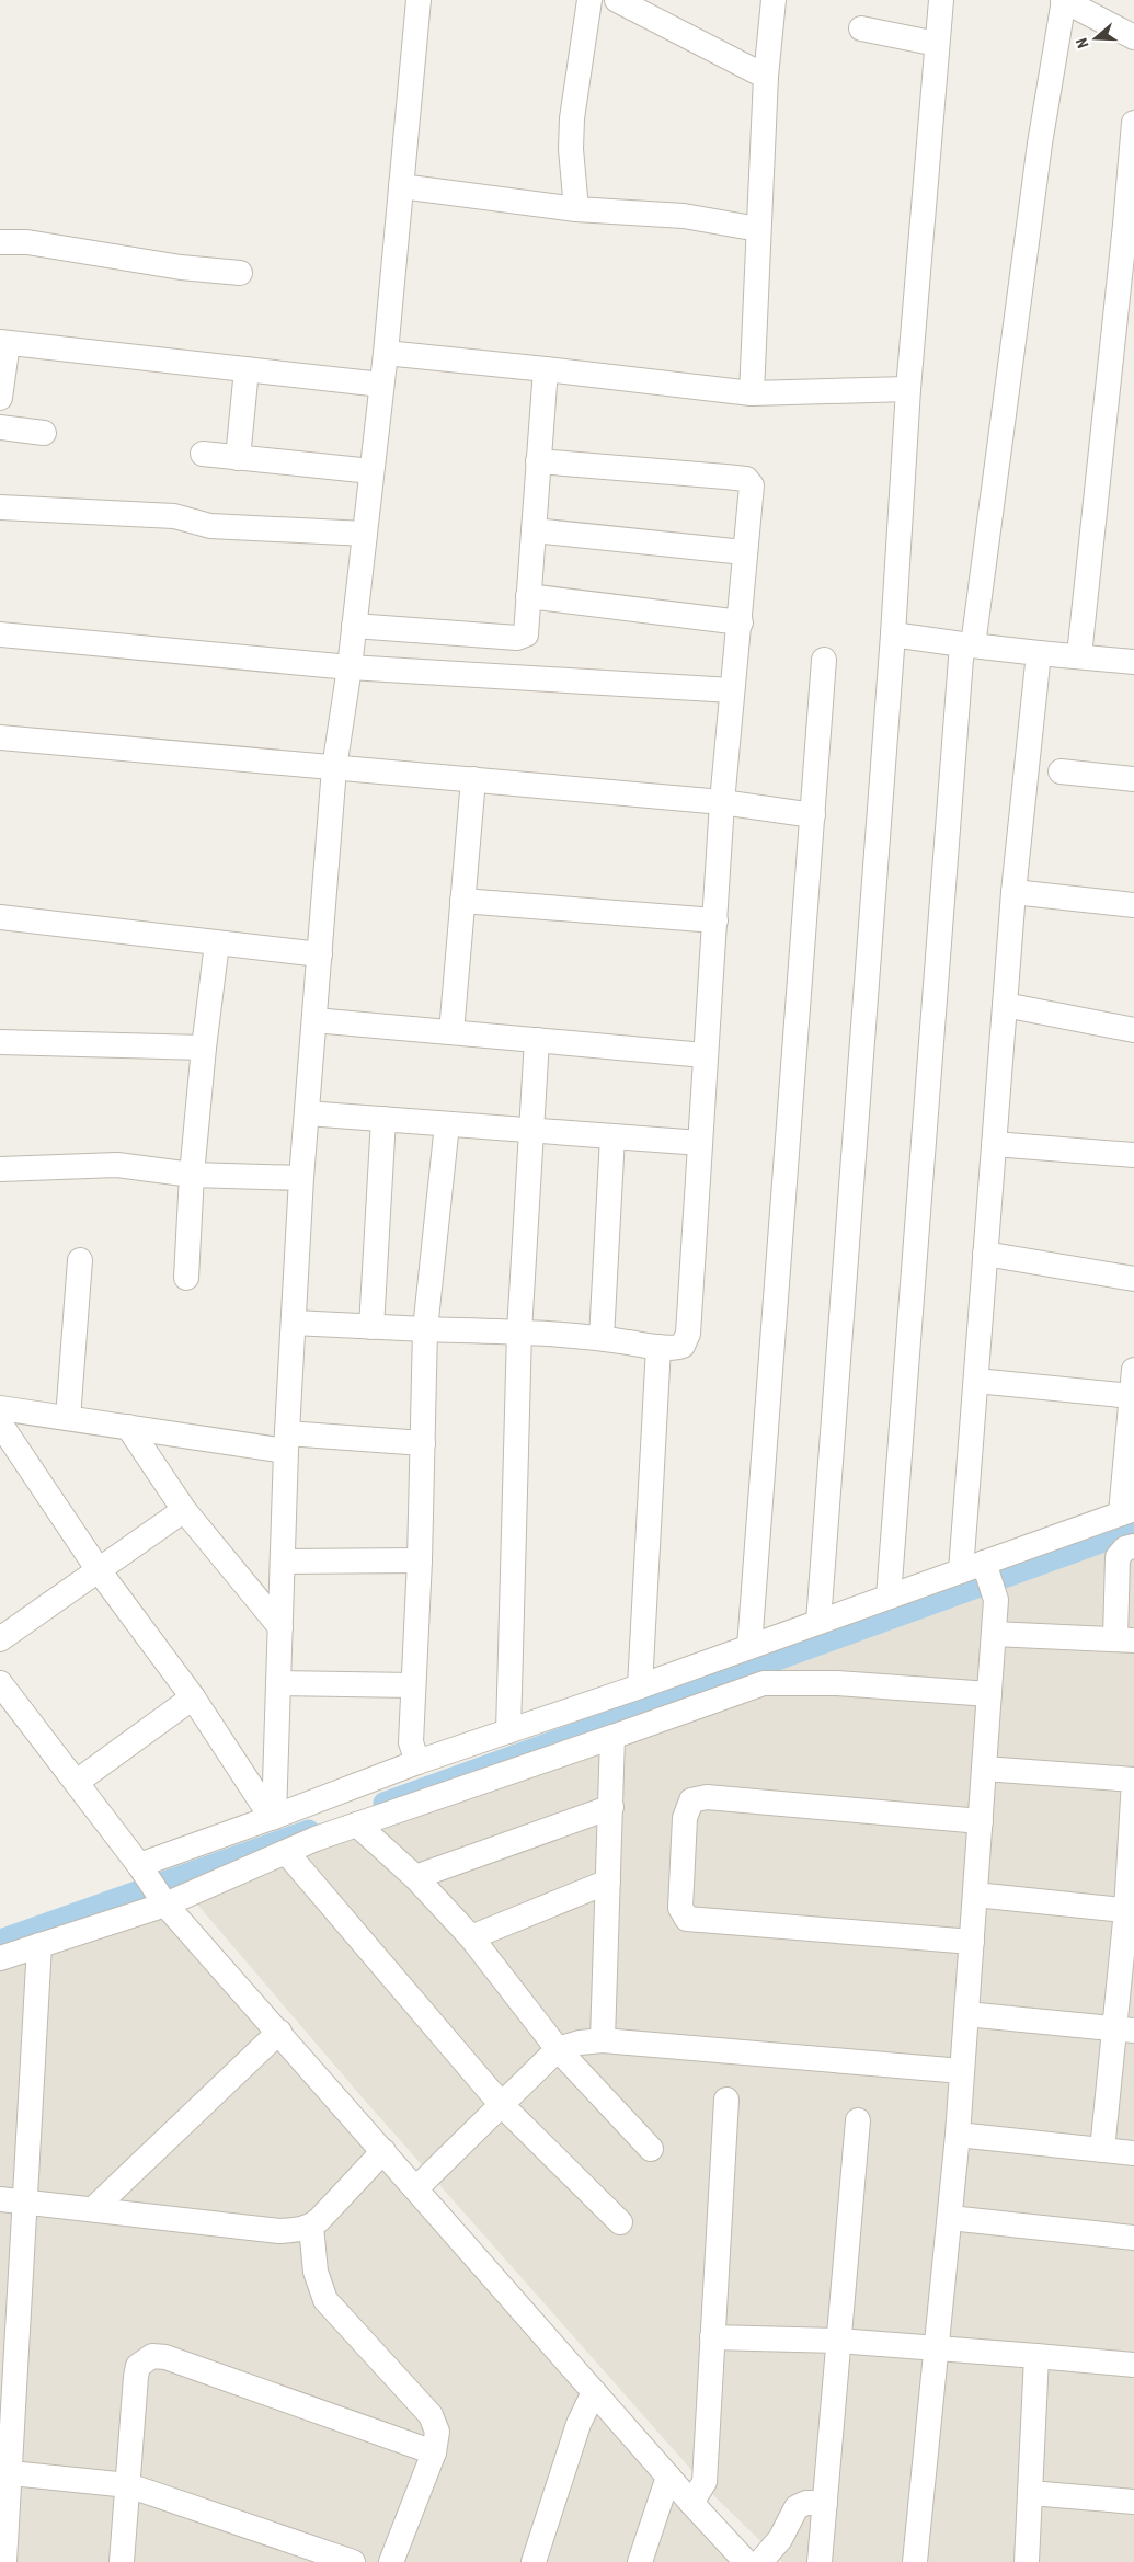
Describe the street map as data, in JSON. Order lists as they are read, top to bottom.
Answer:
{
  "north": "left"
}
